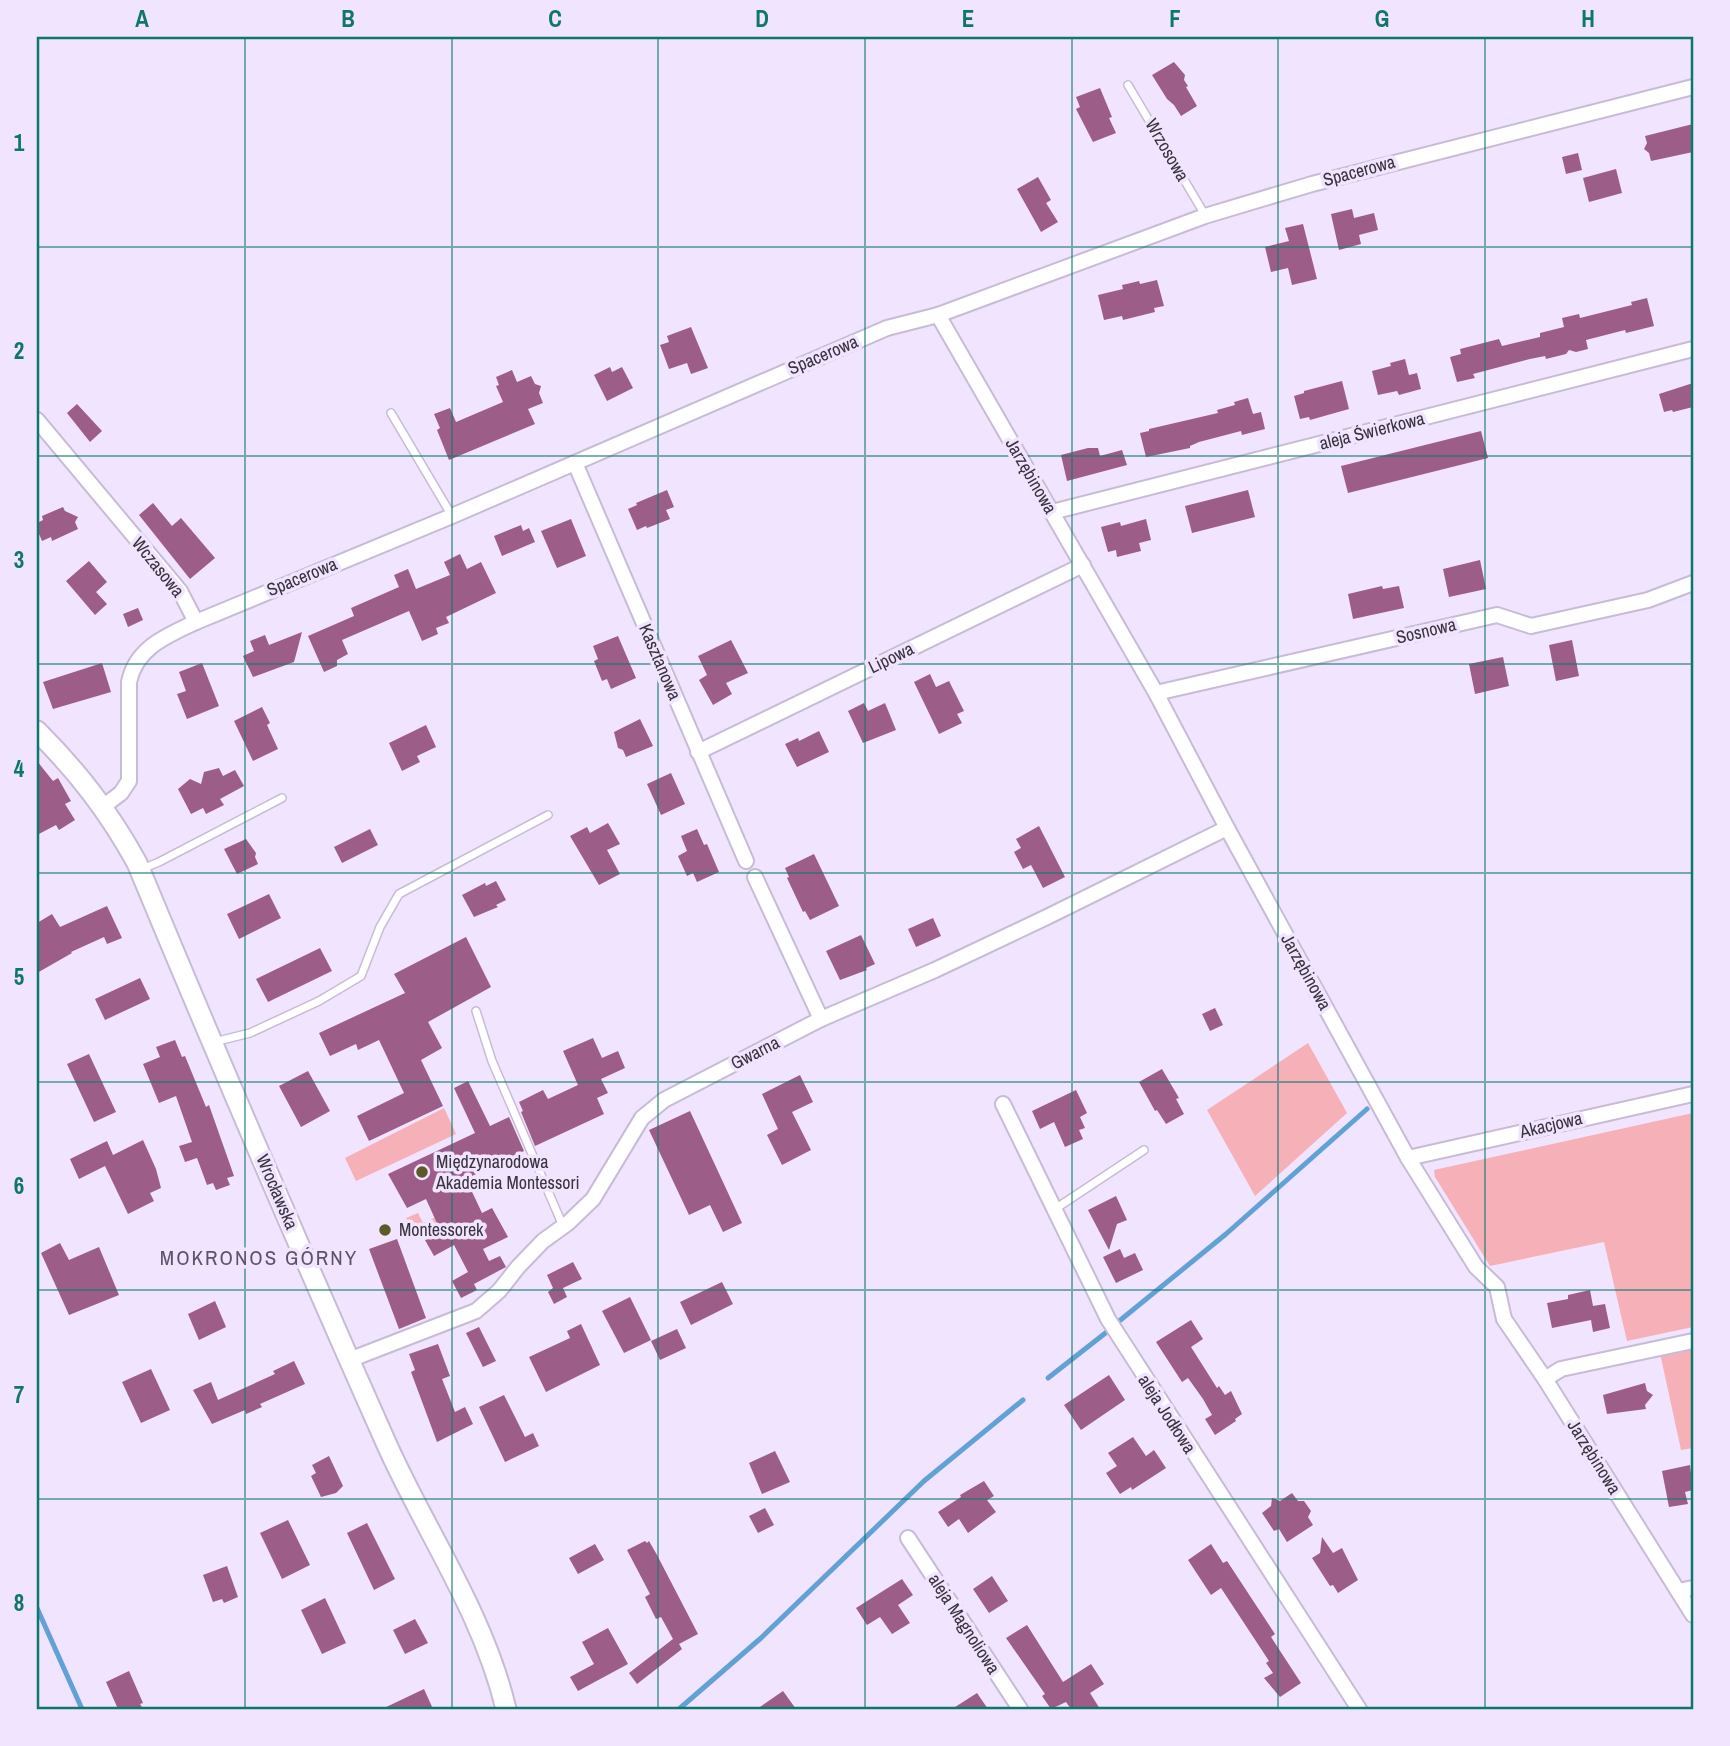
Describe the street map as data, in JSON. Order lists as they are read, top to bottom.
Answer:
{
  "streets": {
    "street": [
      "Spacerowa",
      "aleja Świerkowa",
      "Jarzębinowa",
      "Wczasowa",
      "Sosnowa",
      "Lipowa",
      "Kasztanowa",
      "Gwarna",
      "Akacjowa",
      "Wrocławska",
      "aleja Jodłowa",
      "aleja Magnoliowa"
    ],
    "lane": ["Wrzosowa"]
  },
  "crossings": [
    ["Wrzosowa", "Spacerowa"],
    ["Spacerowa", "Jarzębinowa"],
    ["Spacerowa", "Wczasowa"],
    ["Spacerowa", "Kasztanowa"],
    ["Spacerowa", "Wrocławska"],
    ["aleja Świerkowa", "Jarzębinowa"],
    ["Jarzębinowa", "Sosnowa"],
    ["Jarzębinowa", "Lipowa"],
    ["Jarzębinowa", "Gwarna"],
    ["Jarzębinowa", "Akacjowa"],
    ["Lipowa", "Kasztanowa"],
    ["Gwarna", "Wrocławska"]
  ],
  "districts": ["MOKRONOS GÓRNY"],
  "places": ["Międzynarodowa Akademia Montessori", "Montessorek"],
  "grid": {
    "columns": [
      "A",
      "B",
      "C",
      "D",
      "E",
      "F",
      "G",
      "H"
    ],
    "rows": [
      "1",
      "2",
      "3",
      "4",
      "5",
      "6",
      "7",
      "8"
    ]
  }
}
